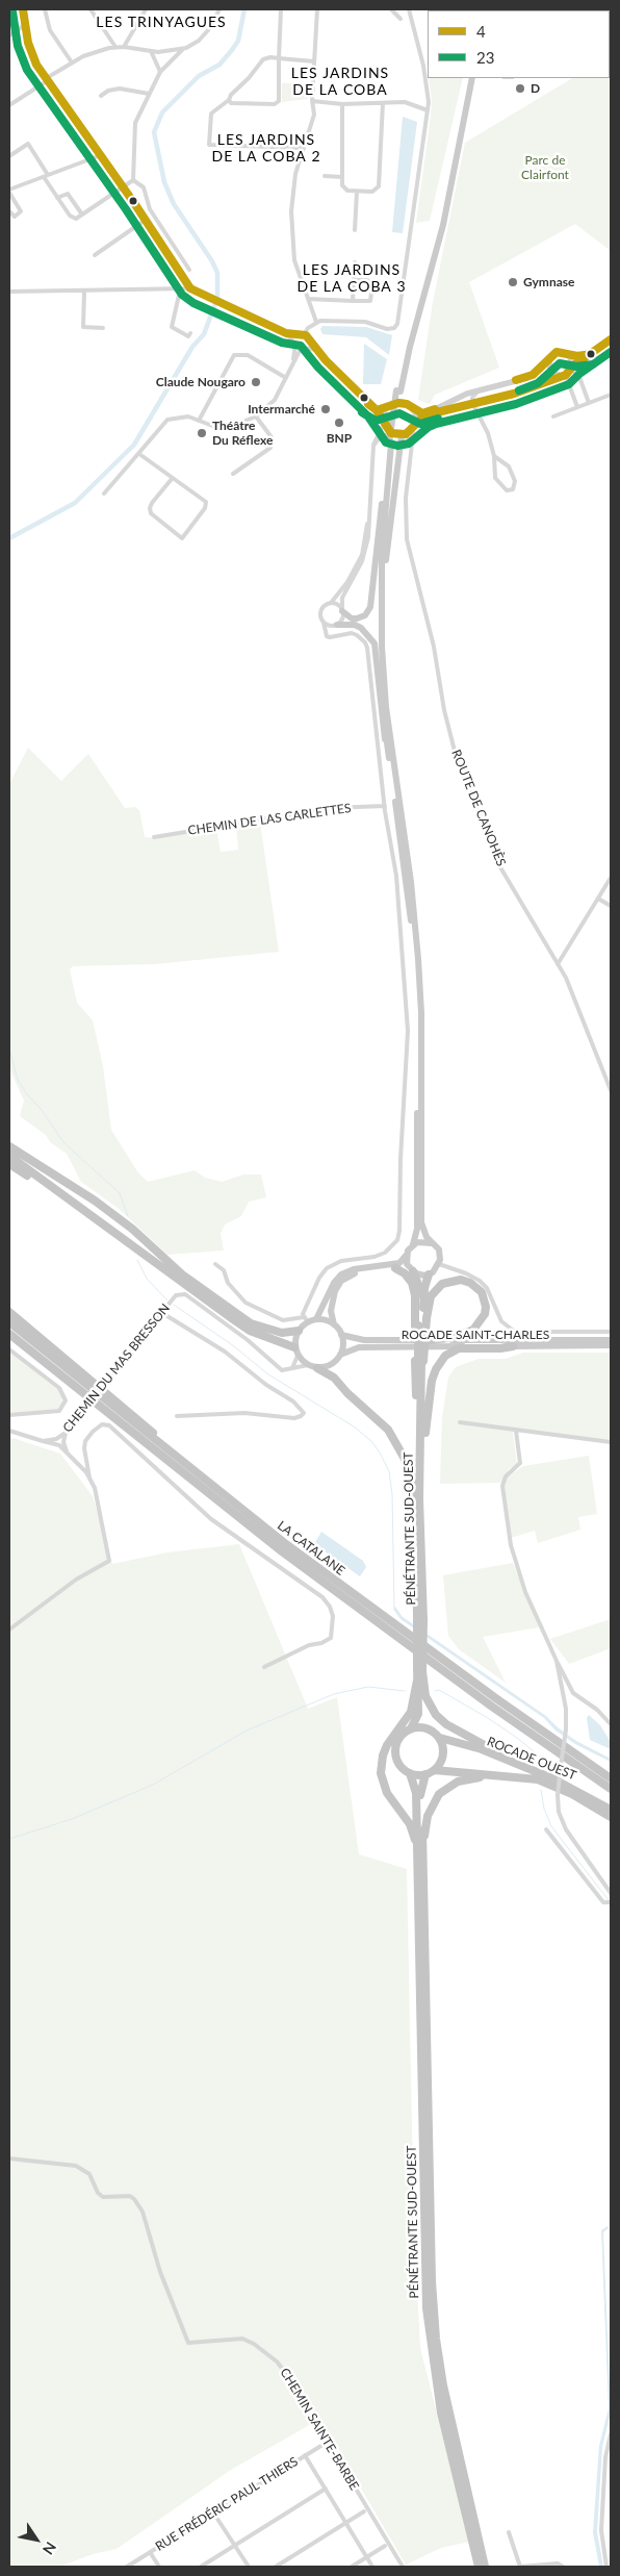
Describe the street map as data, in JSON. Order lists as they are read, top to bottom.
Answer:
{
  "streets": {
    "highway": ["PÉNÉTRANTE SUD-OUEST", "LA CATALANE", "ROCADE OUEST"],
    "main road": ["ROCADE SAINT-CHARLES"],
    "street": [
      "ROUTE DE CANOHÈS",
      "CHEMIN DE LAS CARLETTES",
      "CHEMIN DU MAS BRESSON",
      "CHEMIN SAINTE-BARBE",
      "RUE FRÉDÉRIC PAUL THIERS"
    ]
  },
  "crossings": [
    ["PÉNÉTRANTE SUD-OUEST", "ROCADE OUEST"],
    ["CHEMIN SAINTE-BARBE", "RUE FRÉDÉRIC PAUL THIERS"]
  ],
  "districts": [
    "LES TRINYAGUES",
    "LES JARDINS DE LA COBA",
    "LES JARDINS DE LA COBA 2",
    "LES JARDINS DE LA COBA 3"
  ],
  "parks": ["Parc de Clairfont"],
  "places": [
    "D",
    "Gymnase",
    "Claude Nougaro",
    "Intermarché",
    "BNP",
    "Théâtre Du Réflexe"
  ],
  "lines": ["transit line 4", "transit line 23"],
  "legend": ["4", "23"],
  "north": "bottom right"
}
